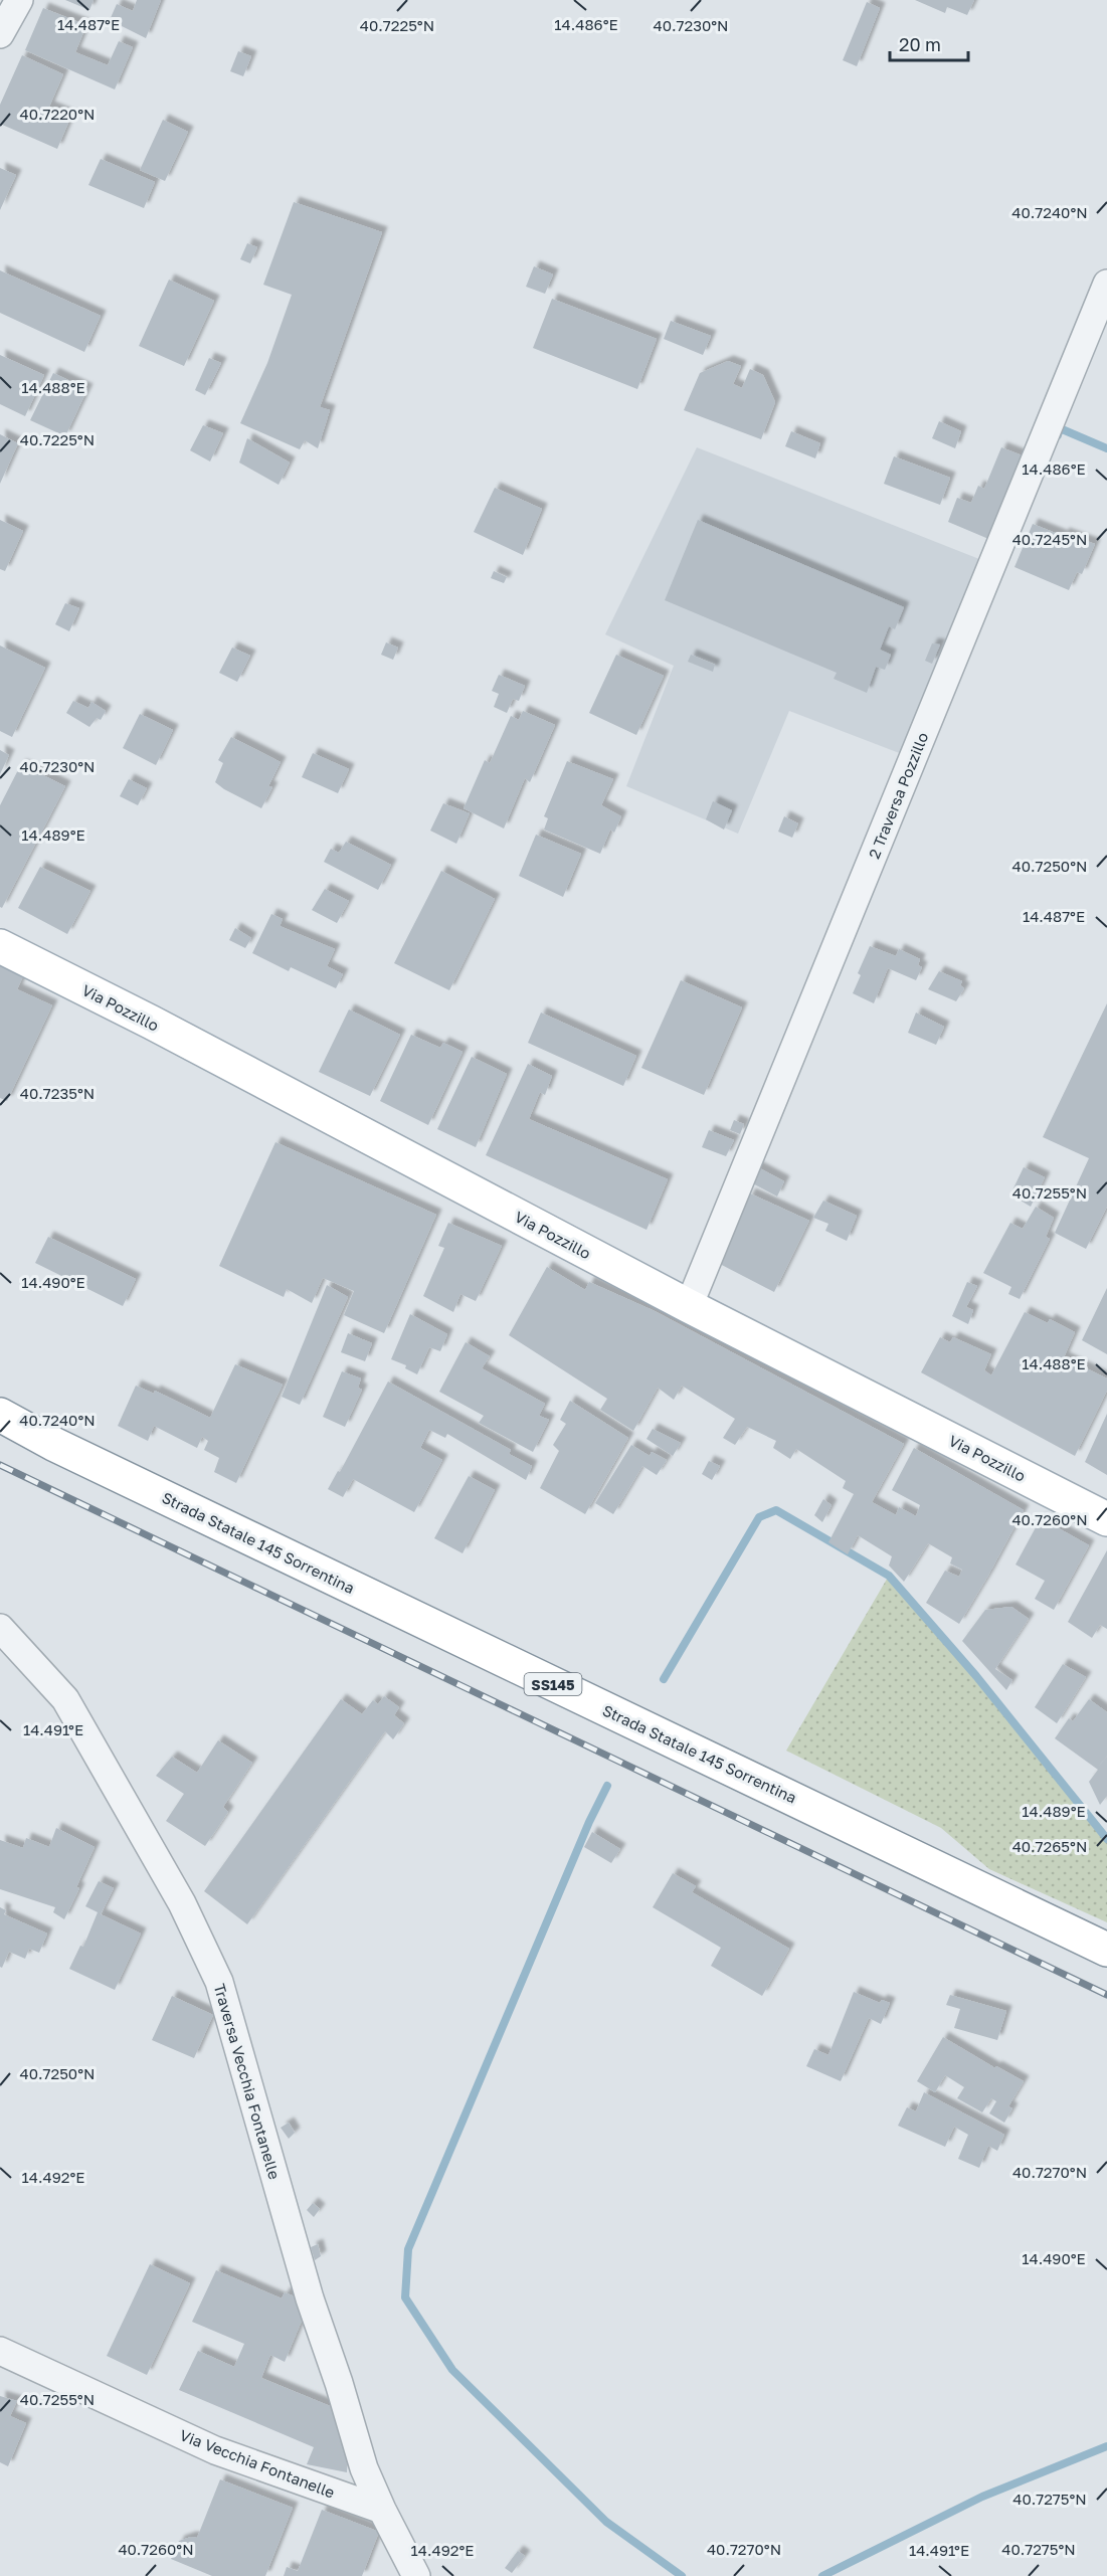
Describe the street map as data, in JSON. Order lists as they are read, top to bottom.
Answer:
{
  "streets": {
    "main road": ["Via Pozzillo", "Strada Statale 145 Sorrentina", "SS145"],
    "street": ["2 Traversa Pozzillo", "Traversa Vecchia Fontanelle", "Via Vecchia Fontanelle"]
  },
  "crossings": [
    ["2 Traversa Pozzillo", "Via Pozzillo"],
    ["Traversa Vecchia Fontanelle", "Via Vecchia Fontanelle"]
  ],
  "scale_bar": "20 m",
  "coordinates": [
    "14.487°E",
    "14.486°E",
    "40.7225°N",
    "40.7230°N",
    "40.7220°N",
    "40.7240°N",
    "14.488°E",
    "40.7245°N",
    "14.489°E",
    "40.7250°N",
    "40.7235°N",
    "40.7255°N",
    "14.490°E",
    "40.7260°N",
    "14.491°E",
    "40.7265°N",
    "40.7270°N",
    "14.492°E",
    "40.7275°N"
  ]
}
